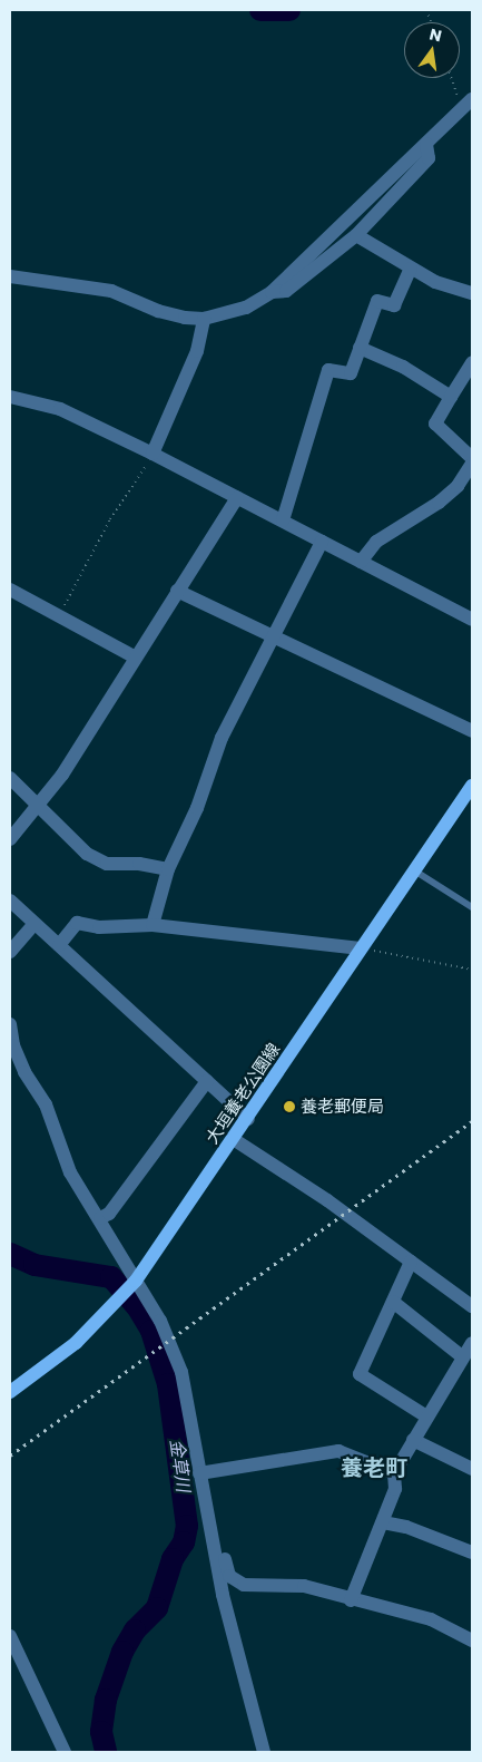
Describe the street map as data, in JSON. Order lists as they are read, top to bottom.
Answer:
{
  "streets": {
    "main road": ["大垣養老公園線"]
  },
  "districts": ["養老町"],
  "water": ["金草川"],
  "places": ["養老郵便局"],
  "north": "top"
}
